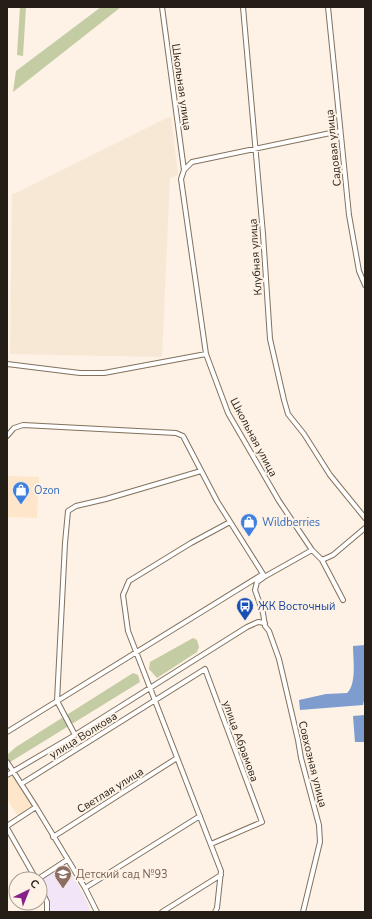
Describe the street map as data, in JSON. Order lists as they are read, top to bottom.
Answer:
{
  "streets": {
    "street": [
      "Школьная улица",
      "Садовая улица",
      "Клубная улица",
      "улица Волкова",
      "улица Абрамова",
      "Совхозная улица",
      "Светлая улица"
    ]
  },
  "crossings": [
    ["улица Волкова", "улица Абрамова"]
  ],
  "places": {
    "shop": ["Ozon", "Wildberries"],
    "bus stop": ["ЖК Восточный"],
    "school or university": ["Детский сад №93"]
  },
  "north": "top right"
}
